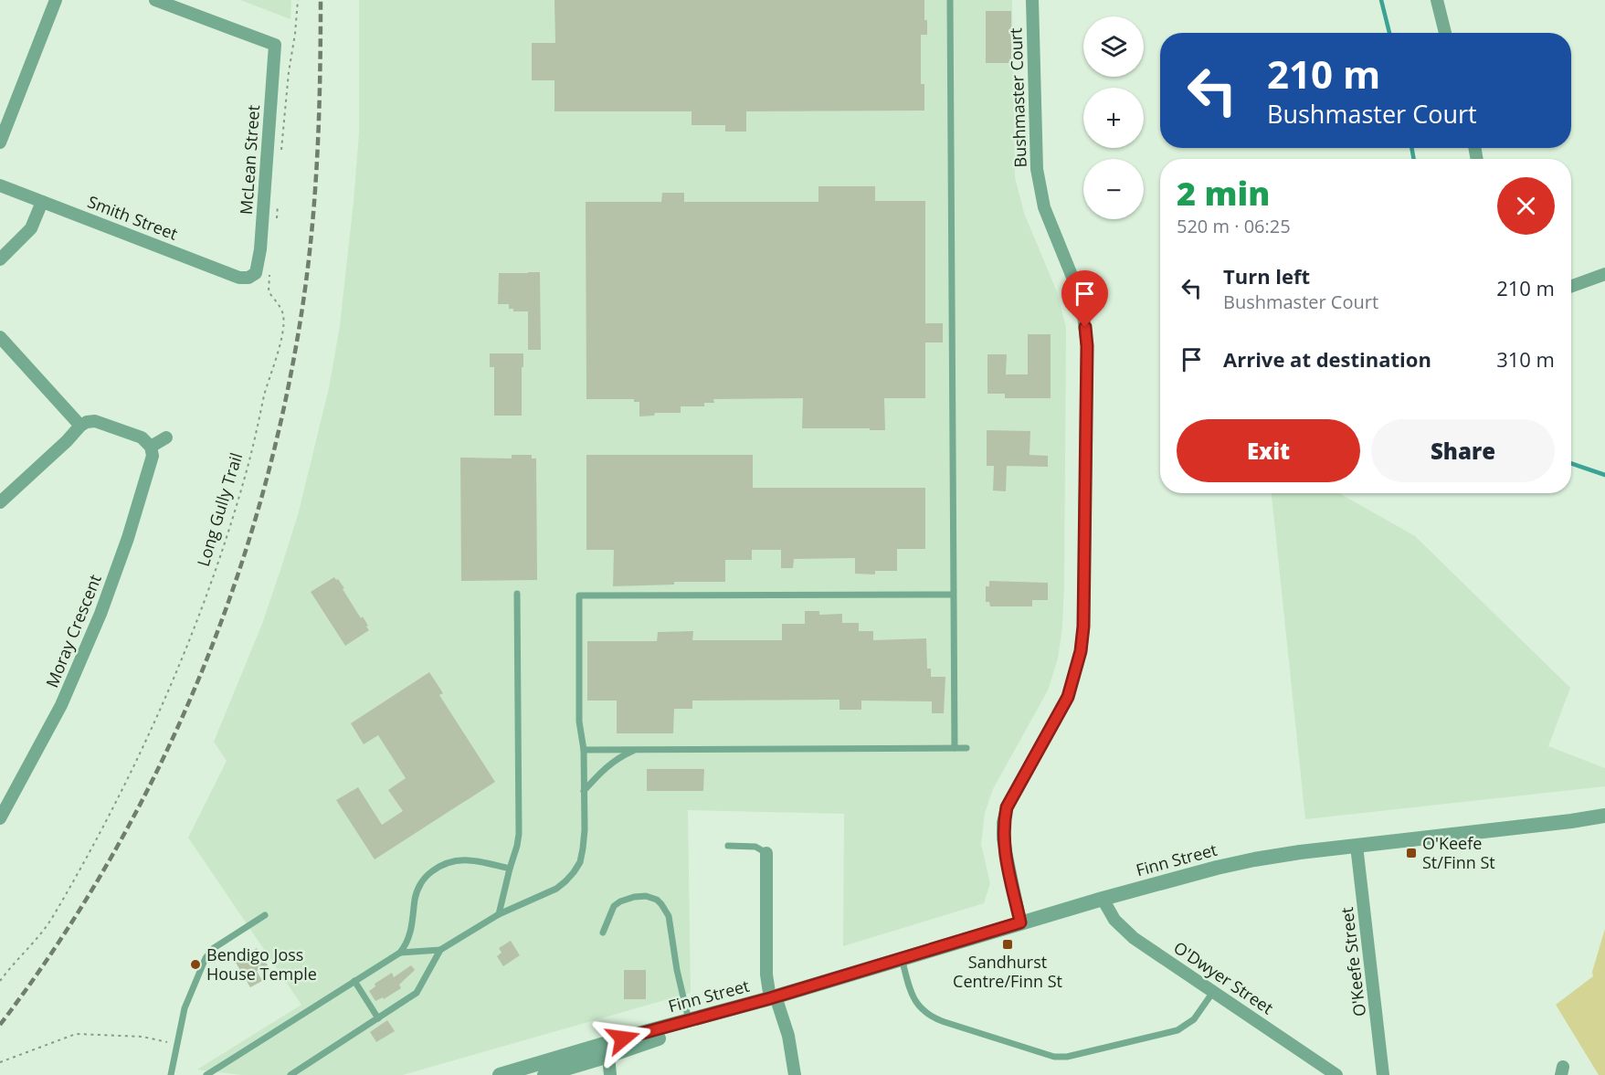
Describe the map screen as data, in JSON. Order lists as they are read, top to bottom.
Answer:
{
  "streets": {
    "street": [
      "Bushmaster Court",
      "McLean Street",
      "Smith Street",
      "Moray Crescent",
      "Finn Street",
      "O'Keefe Street",
      "O'Dwyer Street"
    ],
    "path": ["Long Gully Trail"]
  },
  "crossings": [
    ["Bushmaster Court", "Finn Street"],
    ["McLean Street", "Smith Street"],
    ["Finn Street", "O'Keefe Street"],
    ["Finn Street", "O'Dwyer Street"]
  ],
  "places": {
    "transit": ["O'Keefe St/Finn St", "Sandhurst Centre/Finn St"],
    "other": ["Bendigo Joss House Temple"]
  },
  "page": {
    "map_buttons": ["+", "−"],
    "turn": ["210 m", "Bushmaster Court"],
    "heading": ["2 min", "520 m · 06:25"],
    "list": [
      {
        "name": "Turn left",
        "note": "Bushmaster Court",
        "value": "210 m"
      },
      {
        "name": "Arrive at destination",
        "value": "310 m"
      }
    ],
    "buttons": ["Exit", "Share"]
  }
}
